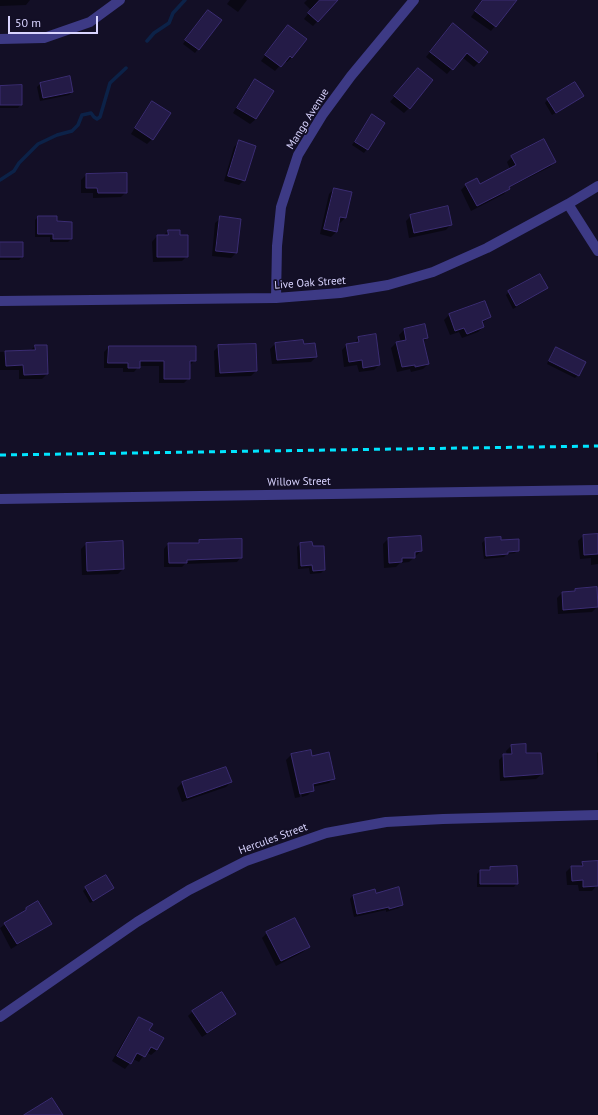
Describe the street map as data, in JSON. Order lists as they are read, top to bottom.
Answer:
{
  "streets": {
    "street": [
      "Mango Avenue",
      "Live Oak Street",
      "Willow Street",
      "Hercules Street"
    ]
  },
  "crossings": [
    ["Mango Avenue", "Live Oak Street"]
  ],
  "scale_bar": "50 m"
}
